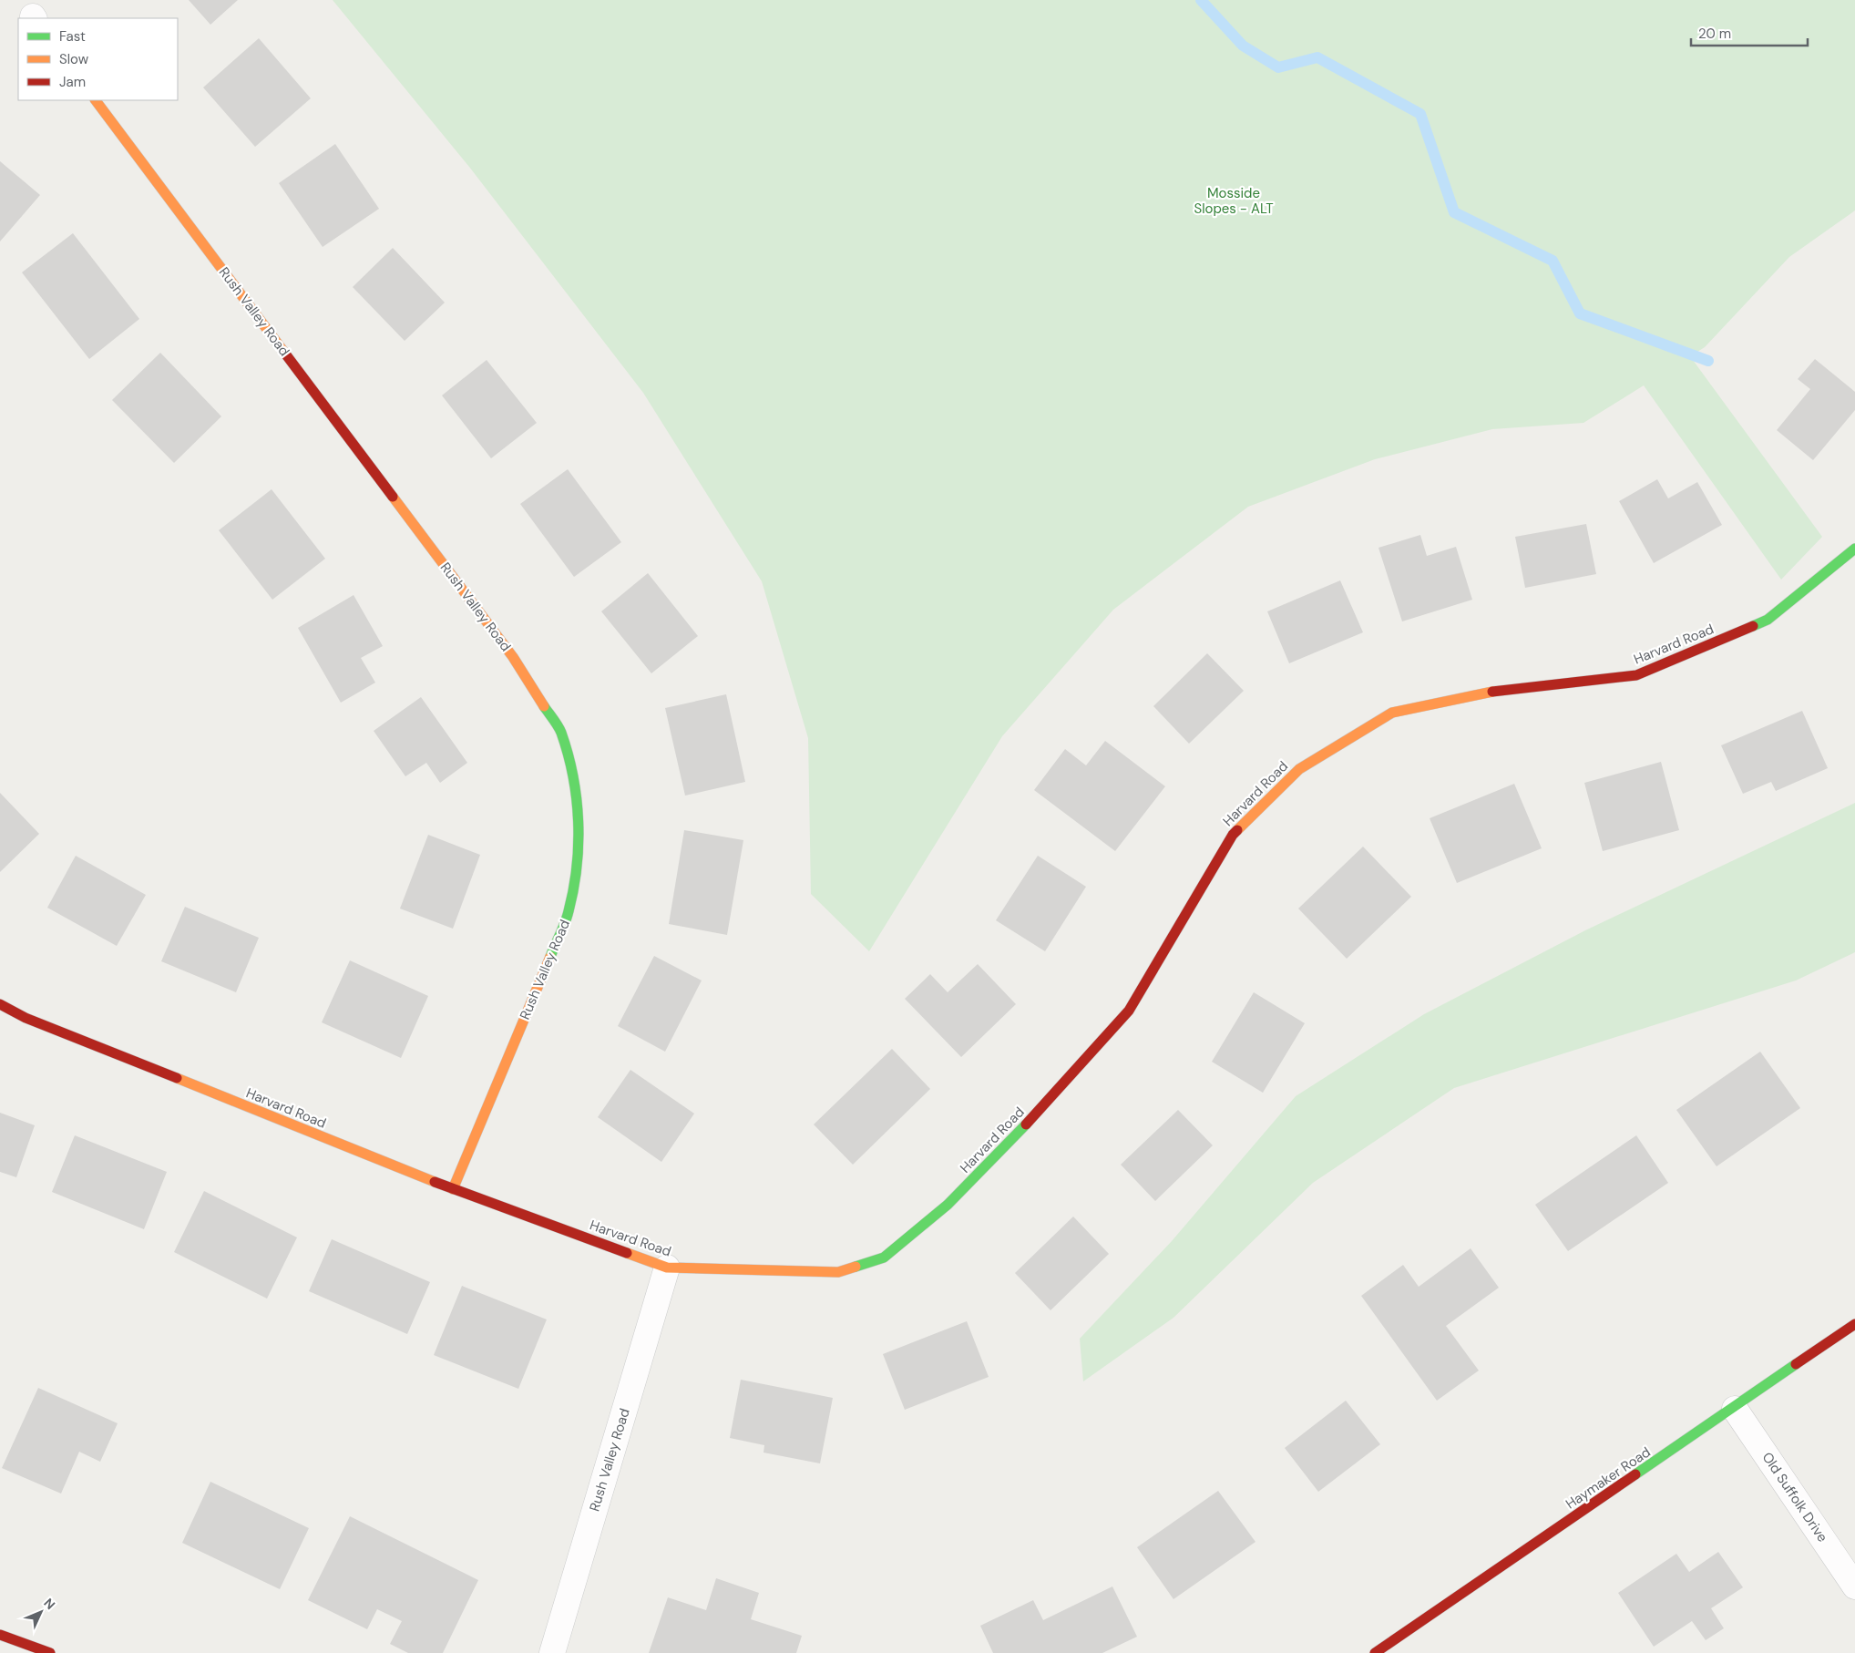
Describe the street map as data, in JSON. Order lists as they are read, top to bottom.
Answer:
{
  "streets": {
    "street": [
      "Rush Valley Road",
      "Harvard Road",
      "Haymaker Road",
      "Old Suffolk Drive"
    ]
  },
  "crossings": [
    ["Rush Valley Road", "Harvard Road"],
    ["Haymaker Road", "Old Suffolk Drive"]
  ],
  "parks": ["Mosside Slopes - ALT"],
  "legend": ["Fast", "Slow", "Jam"],
  "scale_bar": "20 m",
  "north": "top right"
}
